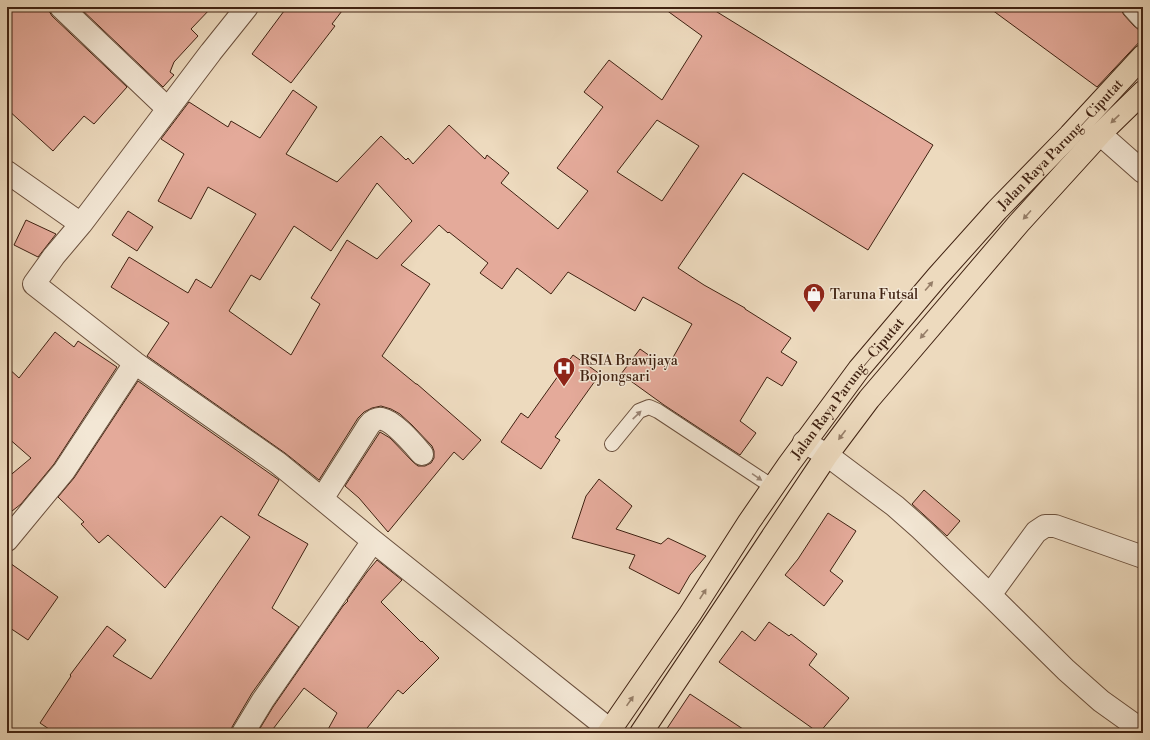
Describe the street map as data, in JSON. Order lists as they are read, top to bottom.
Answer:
{
  "streets": {
    "highway": ["Jalan Raya Parung—Ciputat"]
  },
  "places": {
    "shop": ["Taruna Futsal"],
    "hospital": ["RSIA Brawijaya Bojongsari"]
  }
}
